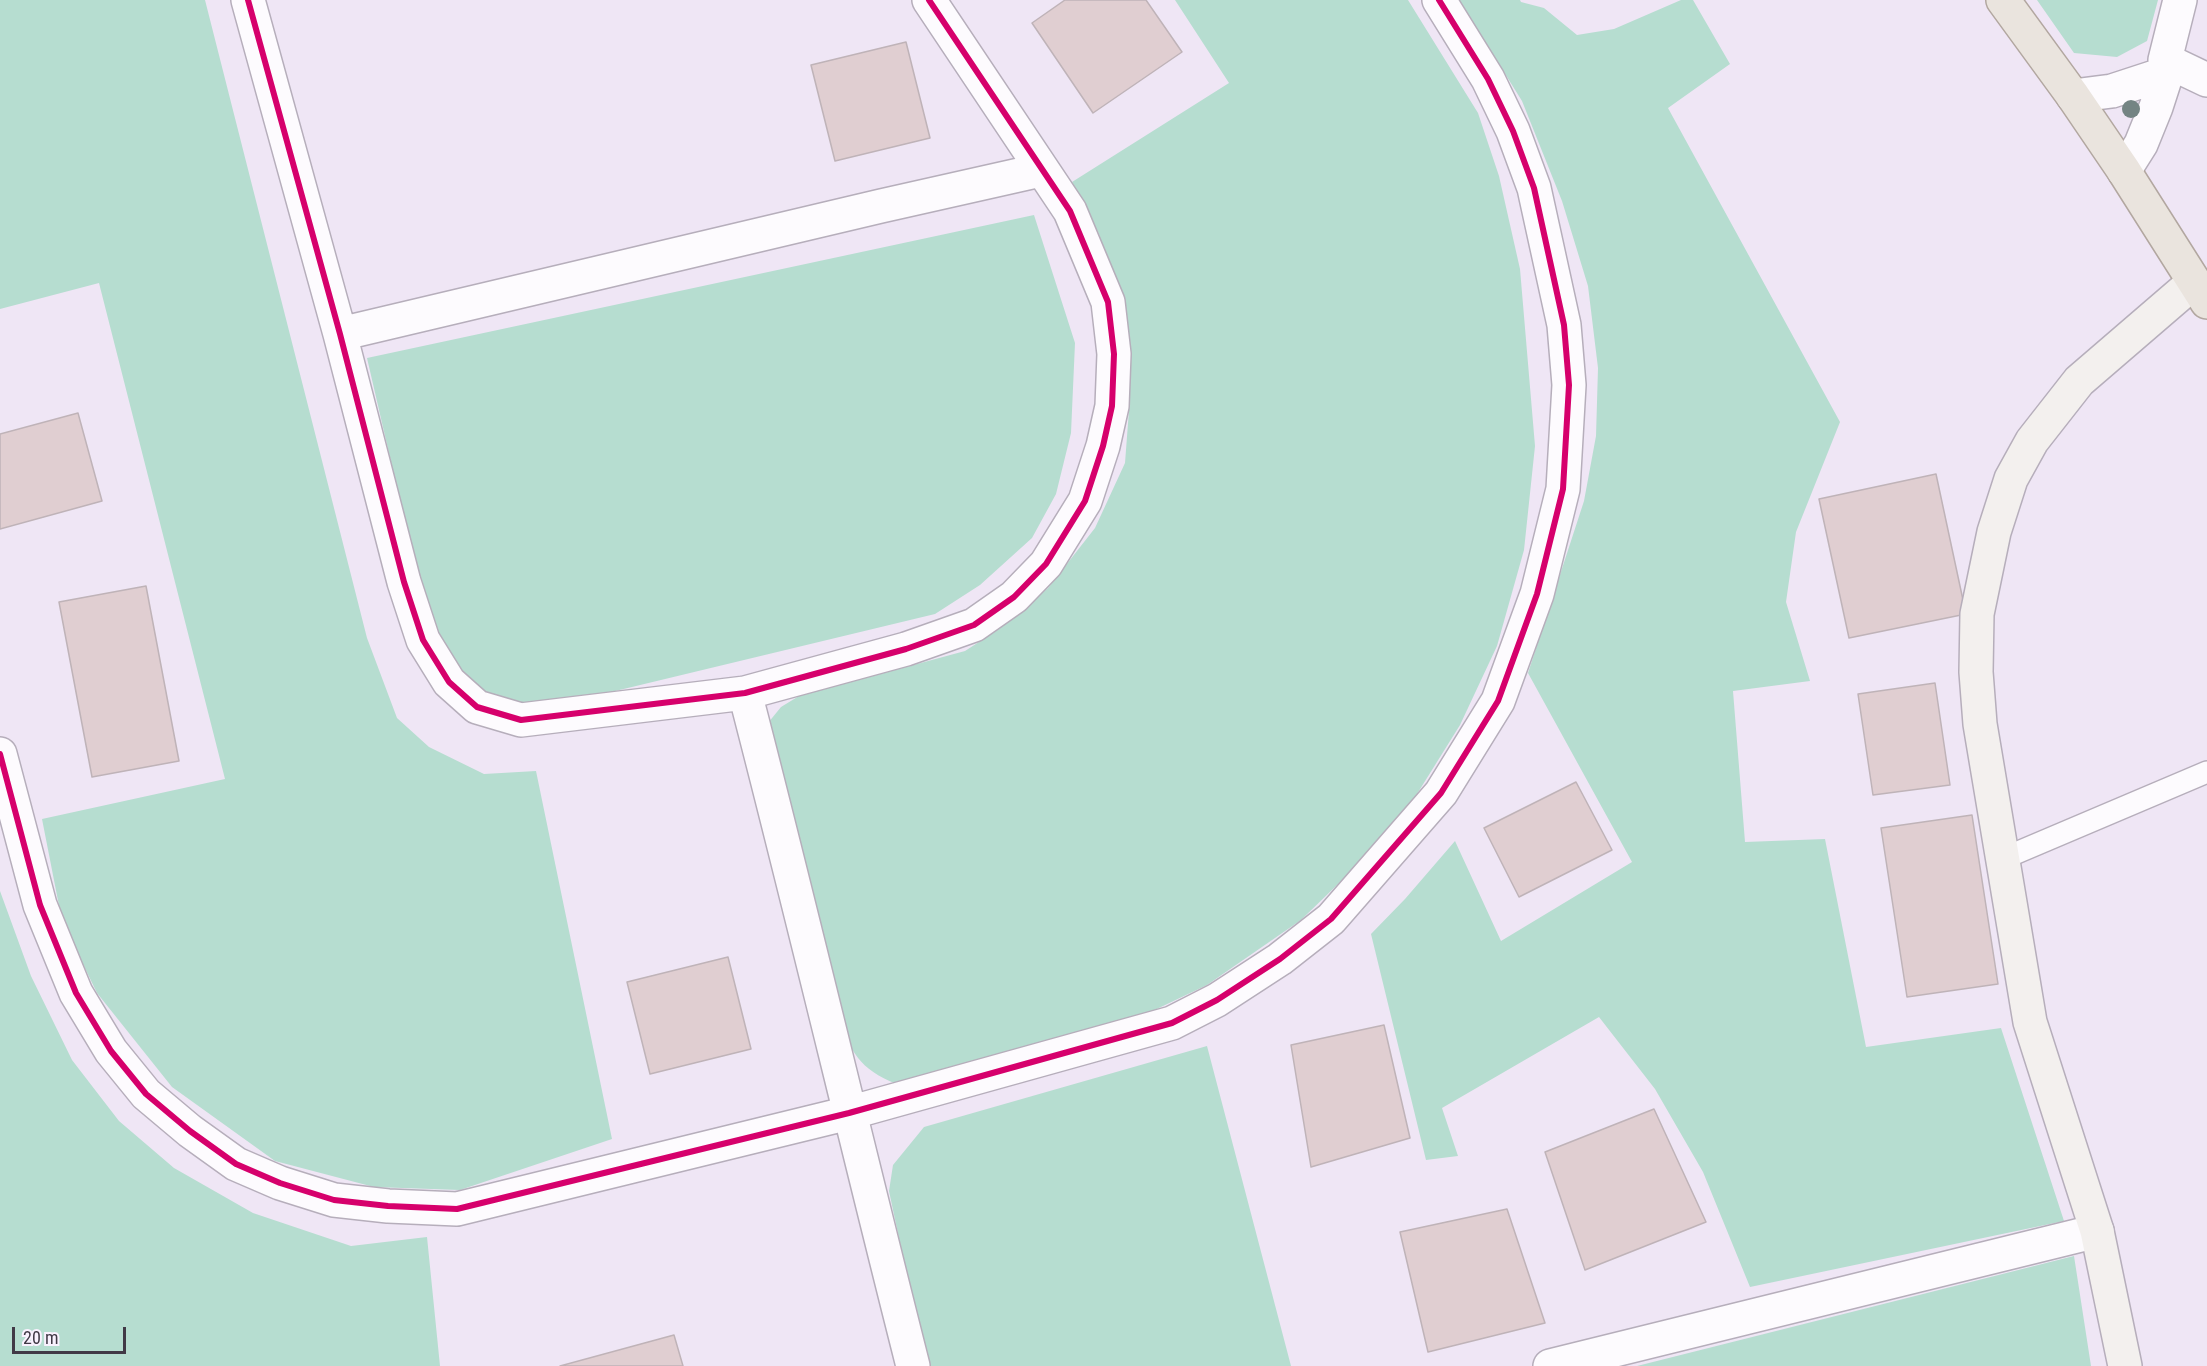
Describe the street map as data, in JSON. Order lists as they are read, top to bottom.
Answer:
{
  "scale_bar": "20 m"
}
